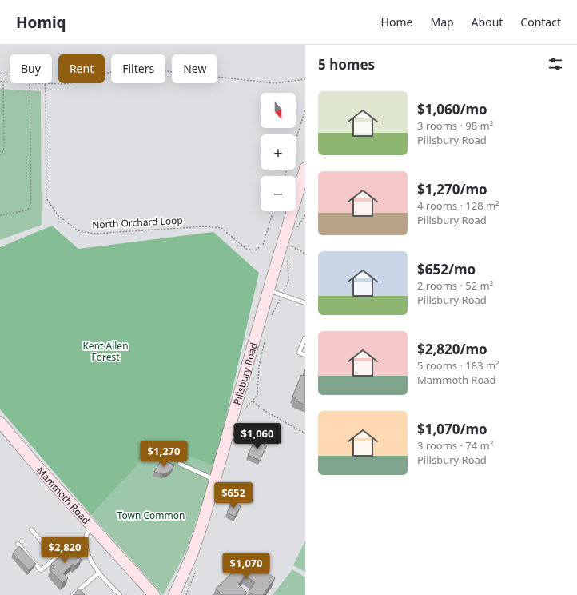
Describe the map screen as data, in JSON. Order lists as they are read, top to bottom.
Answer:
{
  "streets": {
    "street": ["Pillsbury Road", "Mammoth Road"],
    "path": ["North Orchard Loop"]
  },
  "parks": ["Kent Allen Forest", "Town Common"],
  "north": "bottom",
  "page": {
    "header": "Homiq",
    "nav": [
      "Home",
      "Map",
      "About",
      "Contact"
    ],
    "heading": "5 homes",
    "chip": [
      "Buy",
      "Rent",
      "Filters",
      "New"
    ],
    "list": [
      {
        "name": "$1,060/mo",
        "note": "3 rooms · 98 m² · Pillsbury Road"
      },
      {
        "name": "$1,270/mo",
        "note": "4 rooms · 128 m² · Pillsbury Road"
      },
      {
        "name": "$652/mo",
        "note": "2 rooms · 52 m² · Pillsbury Road"
      },
      {
        "name": "$2,820/mo",
        "note": "5 rooms · 183 m² · Mammoth Road"
      },
      {
        "name": "$1,070/mo",
        "note": "3 rooms · 74 m² · Pillsbury Road"
      }
    ],
    "map_buttons": ["+", "−"],
    "price": [
      "$1,060",
      "$1,270",
      "$652",
      "$2,820",
      "$1,070"
    ]
  }
}
